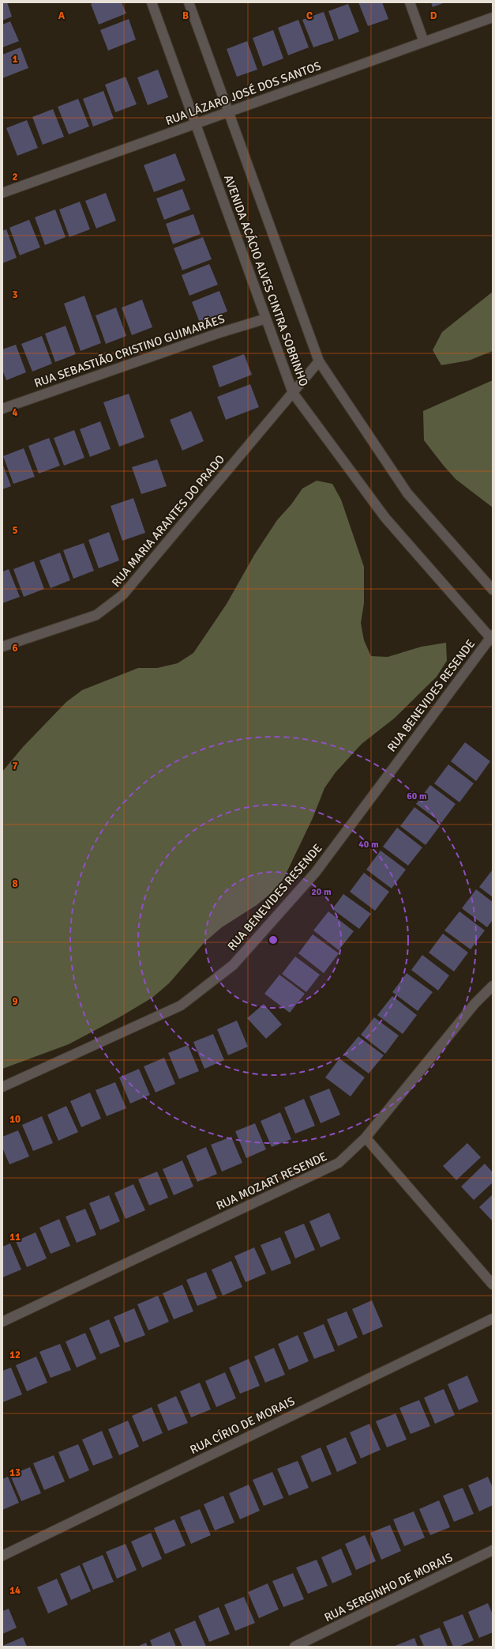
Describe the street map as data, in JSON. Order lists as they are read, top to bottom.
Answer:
{
  "streets": {
    "street": [
      "RUA LÁZARO JOSÉ DOS SANTOS",
      "AVENIDA ACÁCIO ALVES CINTRA SOBRINHO",
      "RUA SEBASTIÃO CRISTINO GUIMARÃES",
      "RUA MARIA ARANTES DO PRADO",
      "RUA BENEVIDES RESENDE",
      "RUA MOZART RESENDE",
      "RUA CÍRIO DE MORAIS",
      "RUA SERGINHO DE MORAIS"
    ]
  },
  "crossings": [
    ["RUA LÁZARO JOSÉ DOS SANTOS", "AVENIDA ACÁCIO ALVES CINTRA SOBRINHO"],
    ["AVENIDA ACÁCIO ALVES CINTRA SOBRINHO", "RUA SEBASTIÃO CRISTINO GUIMARÃES"],
    ["AVENIDA ACÁCIO ALVES CINTRA SOBRINHO", "RUA MARIA ARANTES DO PRADO"],
    ["AVENIDA ACÁCIO ALVES CINTRA SOBRINHO", "RUA BENEVIDES RESENDE"]
  ],
  "grid": {
    "columns": [
      "A",
      "B",
      "C",
      "D"
    ],
    "rows": [
      "1",
      "2",
      "3",
      "4",
      "5",
      "6",
      "7",
      "8",
      "9",
      "10",
      "11",
      "12",
      "13",
      "14"
    ]
  },
  "rings": ["60 m", "40 m", "20 m"]
}
